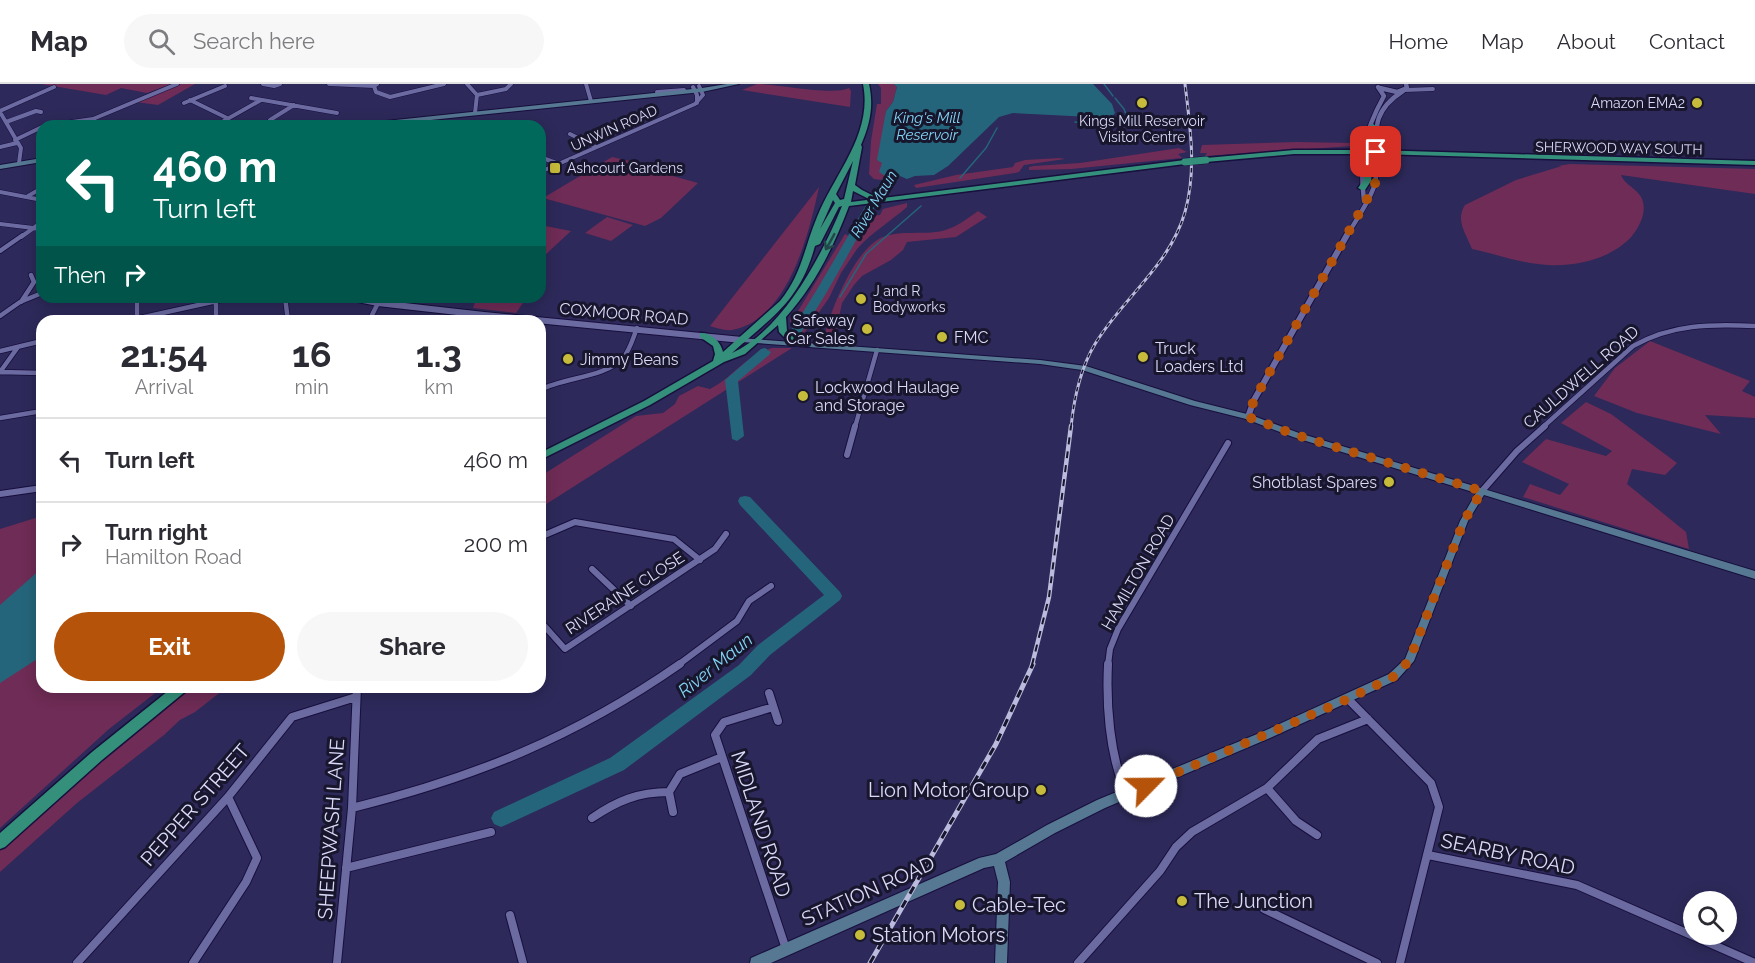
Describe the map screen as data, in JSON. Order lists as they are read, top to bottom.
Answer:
{
  "streets": {
    "highway": ["SHERWOOD WAY SOUTH"],
    "main road": ["STATION ROAD"],
    "street": [
      "UNWIN ROAD",
      "COXMOOR ROAD",
      "CAULDWELL ROAD",
      "HAMILTON ROAD",
      "RIVERAINE CLOSE",
      "PEPPER STREET",
      "MIDLAND ROAD",
      "SHEEPWASH LANE",
      "SEARBY ROAD"
    ]
  },
  "crossings": [
    ["CAULDWELL ROAD", "STATION ROAD"],
    ["HAMILTON ROAD", "STATION ROAD"],
    ["PEPPER STREET", "SHEEPWASH LANE"],
    ["MIDLAND ROAD", "STATION ROAD"],
    ["SEARBY ROAD", "STATION ROAD"]
  ],
  "water": ["King's Mill Reservoir", "River Maun"],
  "places": {
    "other": [
      "Kings Mill Reservoir Visitor Centre",
      "Amazon EMA2",
      "J and R Bodyworks",
      "Safeway Car Sales",
      "FMC",
      "Truck Loaders Ltd",
      "Jimmy Beans",
      "Lockwood Haulage and Storage",
      "Shotblast Spares",
      "Lion Motor Group",
      "The Junction",
      "Cable-Tec",
      "Station Motors"
    ],
    "transit": ["Ashcourt Gardens"]
  },
  "page": {
    "header": "Map",
    "search": "Search here",
    "nav": [
      "Home",
      "Map",
      "About",
      "Contact"
    ],
    "turn": ["460 m", "Turn left"],
    "then": "Then",
    "eta": [
      "21:54",
      "Arrival",
      "16",
      "min",
      "1.3",
      "km"
    ],
    "list": [
      {
        "name": "Turn left",
        "value": "460 m"
      },
      {
        "name": "Turn right",
        "note": "Hamilton Road",
        "value": "200 m"
      }
    ],
    "buttons": ["Exit", "Share"]
  }
}
